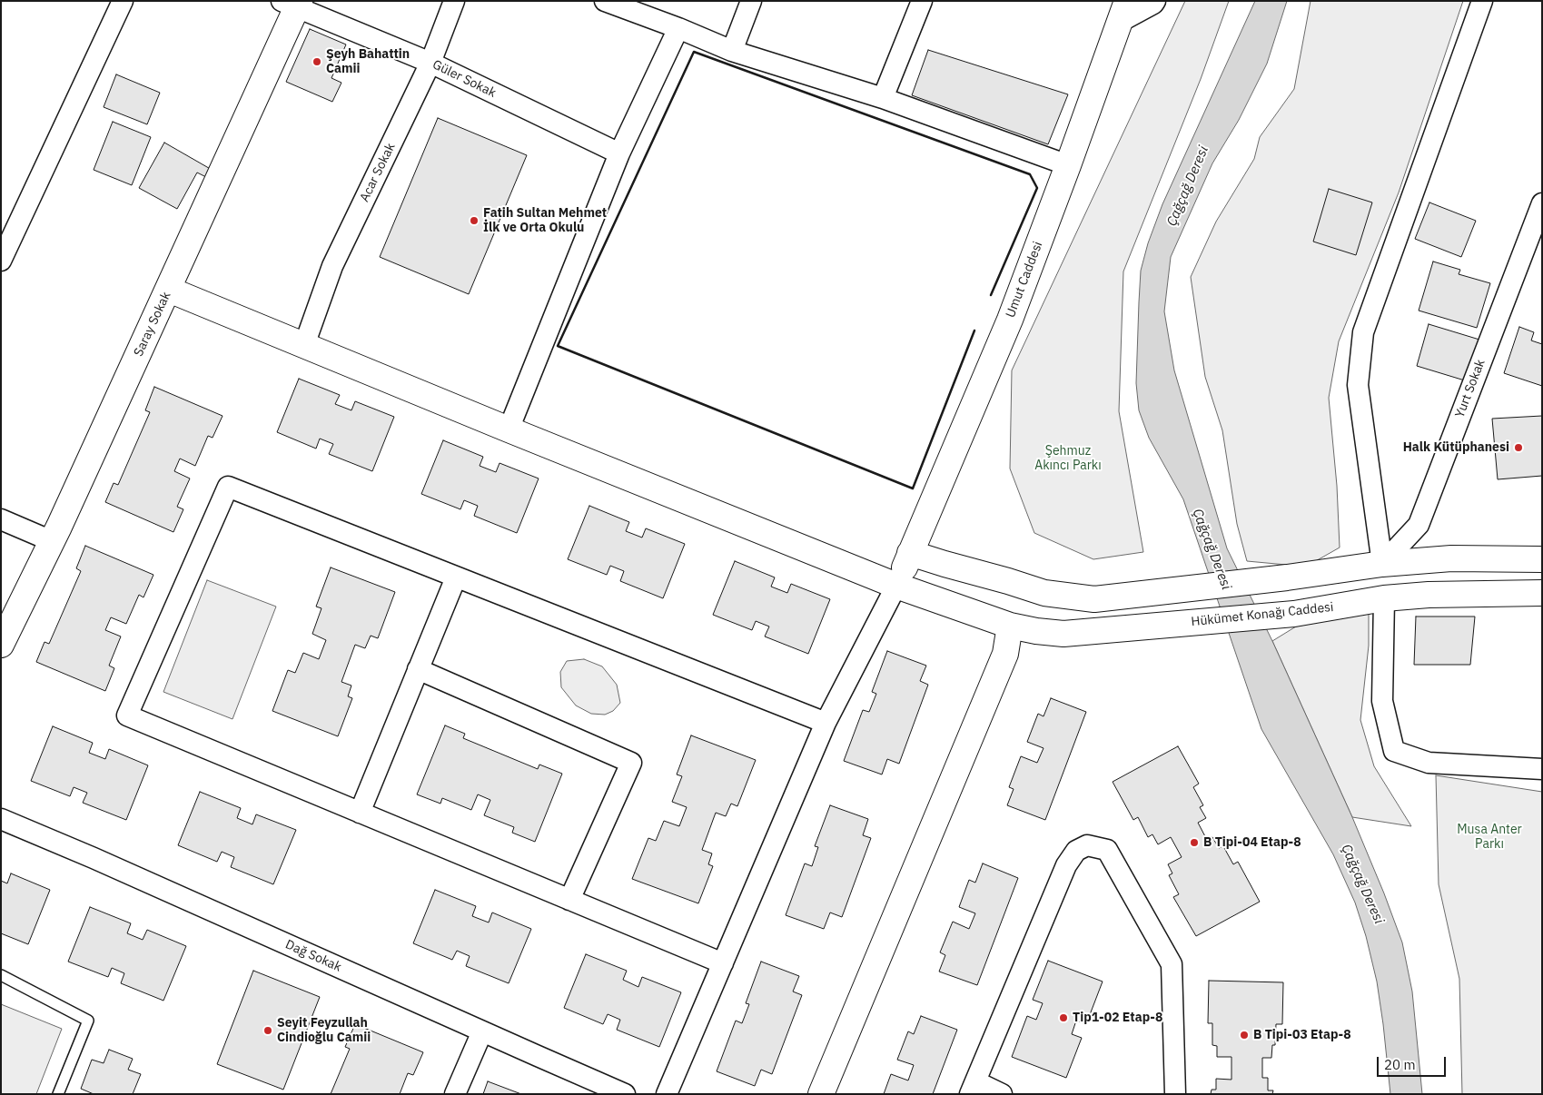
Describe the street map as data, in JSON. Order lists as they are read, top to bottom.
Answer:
{
  "streets": {
    "street": [
      "Güler Sokak",
      "Acar Sokak",
      "Umut Caddesi",
      "Saray Sokak",
      "Yurt Sokak",
      "Hükümet Konağı Caddesi",
      "Dağ Sokak"
    ]
  },
  "crossings": [
    ["Güler Sokak", "Acar Sokak"],
    ["Güler Sokak", "Saray Sokak"],
    ["Acar Sokak", "Hükümet Konağı Caddesi"],
    ["Umut Caddesi", "Hükümet Konağı Caddesi"],
    ["Saray Sokak", "Hükümet Konağı Caddesi"]
  ],
  "water": ["Çağçağ Deresi"],
  "parks": ["Şehmuz Akıncı Parkı", "Musa Anter Parkı"],
  "places": [
    "Şeyh Bahattin Camii",
    "Fatih Sultan Mehmet İlk ve Orta Okulu",
    "Halk Kütüphanesi",
    "B Tipi-04 Etap-8",
    "Tip1-02 Etap-8",
    "Seyit Feyzullah Cindioğlu Camii",
    "B Tipi-03 Etap-8"
  ],
  "scale_bar": "20 m"
}
